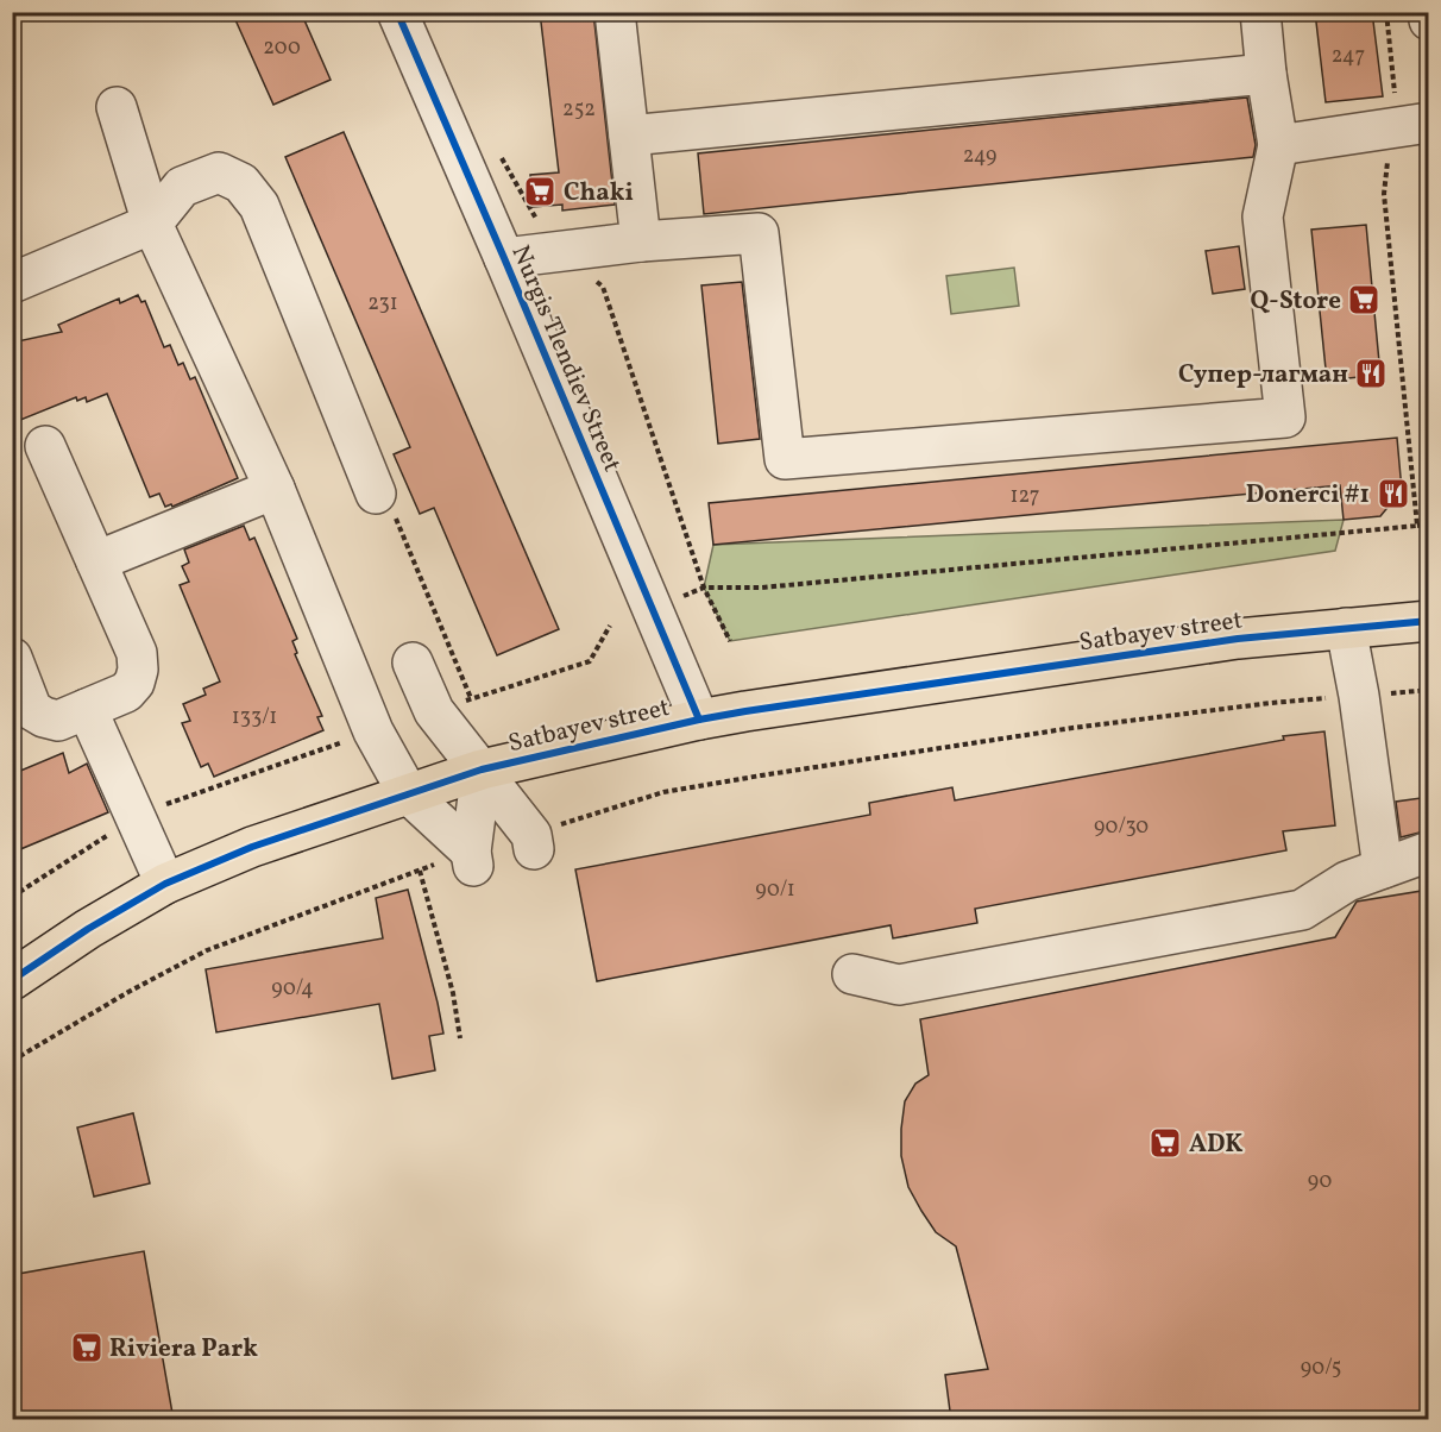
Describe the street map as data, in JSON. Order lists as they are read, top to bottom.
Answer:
{
  "streets": {
    "main road": ["Satbayev street"],
    "street": ["Nurgis Tlendiev Street"]
  },
  "crossings": [
    ["Nurgis Tlendiev Street", "Satbayev street"]
  ],
  "places": {
    "supermarket": [
      "Chaki",
      "Q-Store",
      "ADK",
      "Riviera Park"
    ],
    "restaurant": ["Супер-лагман", "Donerci #1"]
  },
  "house_numbers": [
    "200",
    "247",
    "252",
    "249",
    "231",
    "127",
    "133/1",
    "90/30",
    "90/1",
    "90/4",
    "90",
    "90/5"
  ]
}
